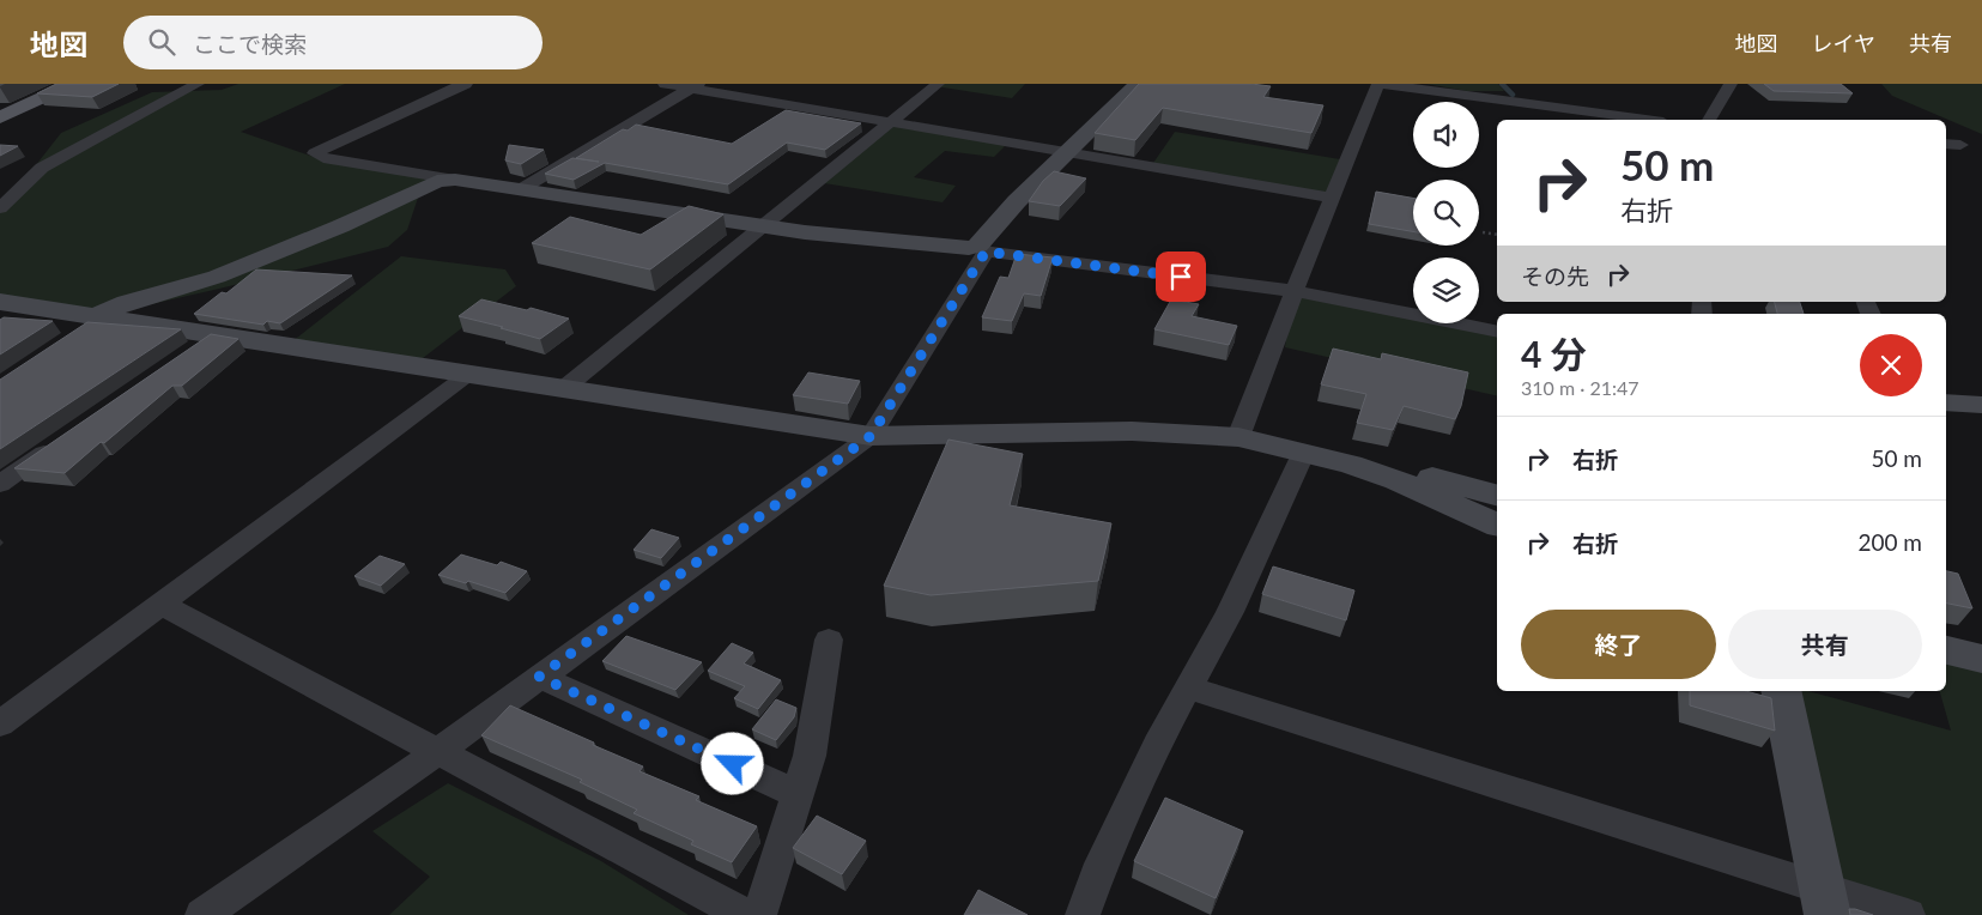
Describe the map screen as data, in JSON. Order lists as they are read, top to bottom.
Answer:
{
  "page": {
    "header": "地図",
    "search": "ここで検索",
    "nav": ["地図", "レイヤ", "共有"],
    "turn": ["50 m", "右折"],
    "then": "その先",
    "heading": ["4 分", "310 m · 21:47"],
    "list": [
      {
        "name": "右折",
        "value": "50 m"
      },
      {
        "name": "右折",
        "value": "200 m"
      }
    ],
    "buttons": ["終了", "共有"]
  }
}
